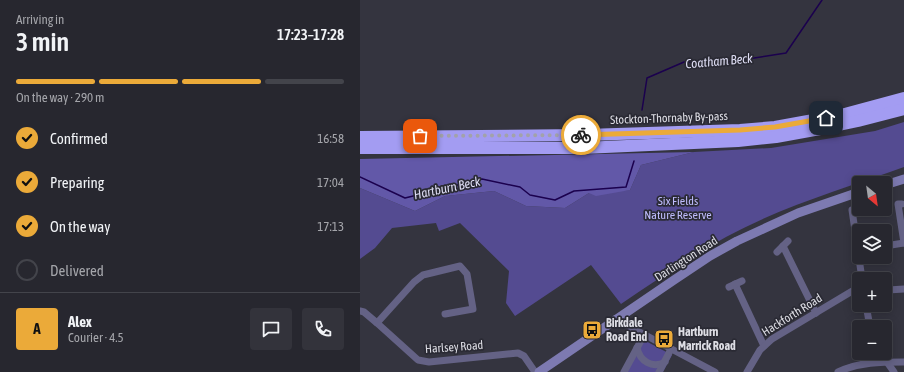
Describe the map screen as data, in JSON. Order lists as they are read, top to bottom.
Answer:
{
  "streets": {
    "highway": ["Stockton-Thornaby By-pass"],
    "street": ["Darlington Road", "Hackforth Road", "Harlsey Road"]
  },
  "water": ["Coatham Beck", "Hartburn Beck"],
  "parks": ["Six Fields Nature Reserve"],
  "places": {
    "bus stop": ["Birkdale Road End", "Hartburn Marrick Road"]
  },
  "north": "bottom right",
  "page": {
    "heading": ["3 min", "Arriving in", "17:23–17:28"],
    "panel": ["Alex", "Courier · 4.5"],
    "bar": "On the way · 290 m",
    "list": [
      ["Confirmed", "16:58"],
      ["Preparing", "17:04"],
      ["On the way", "17:13"],
      "Delivered"
    ],
    "map_buttons": ["+", "−"],
    "round": "A"
  }
}
